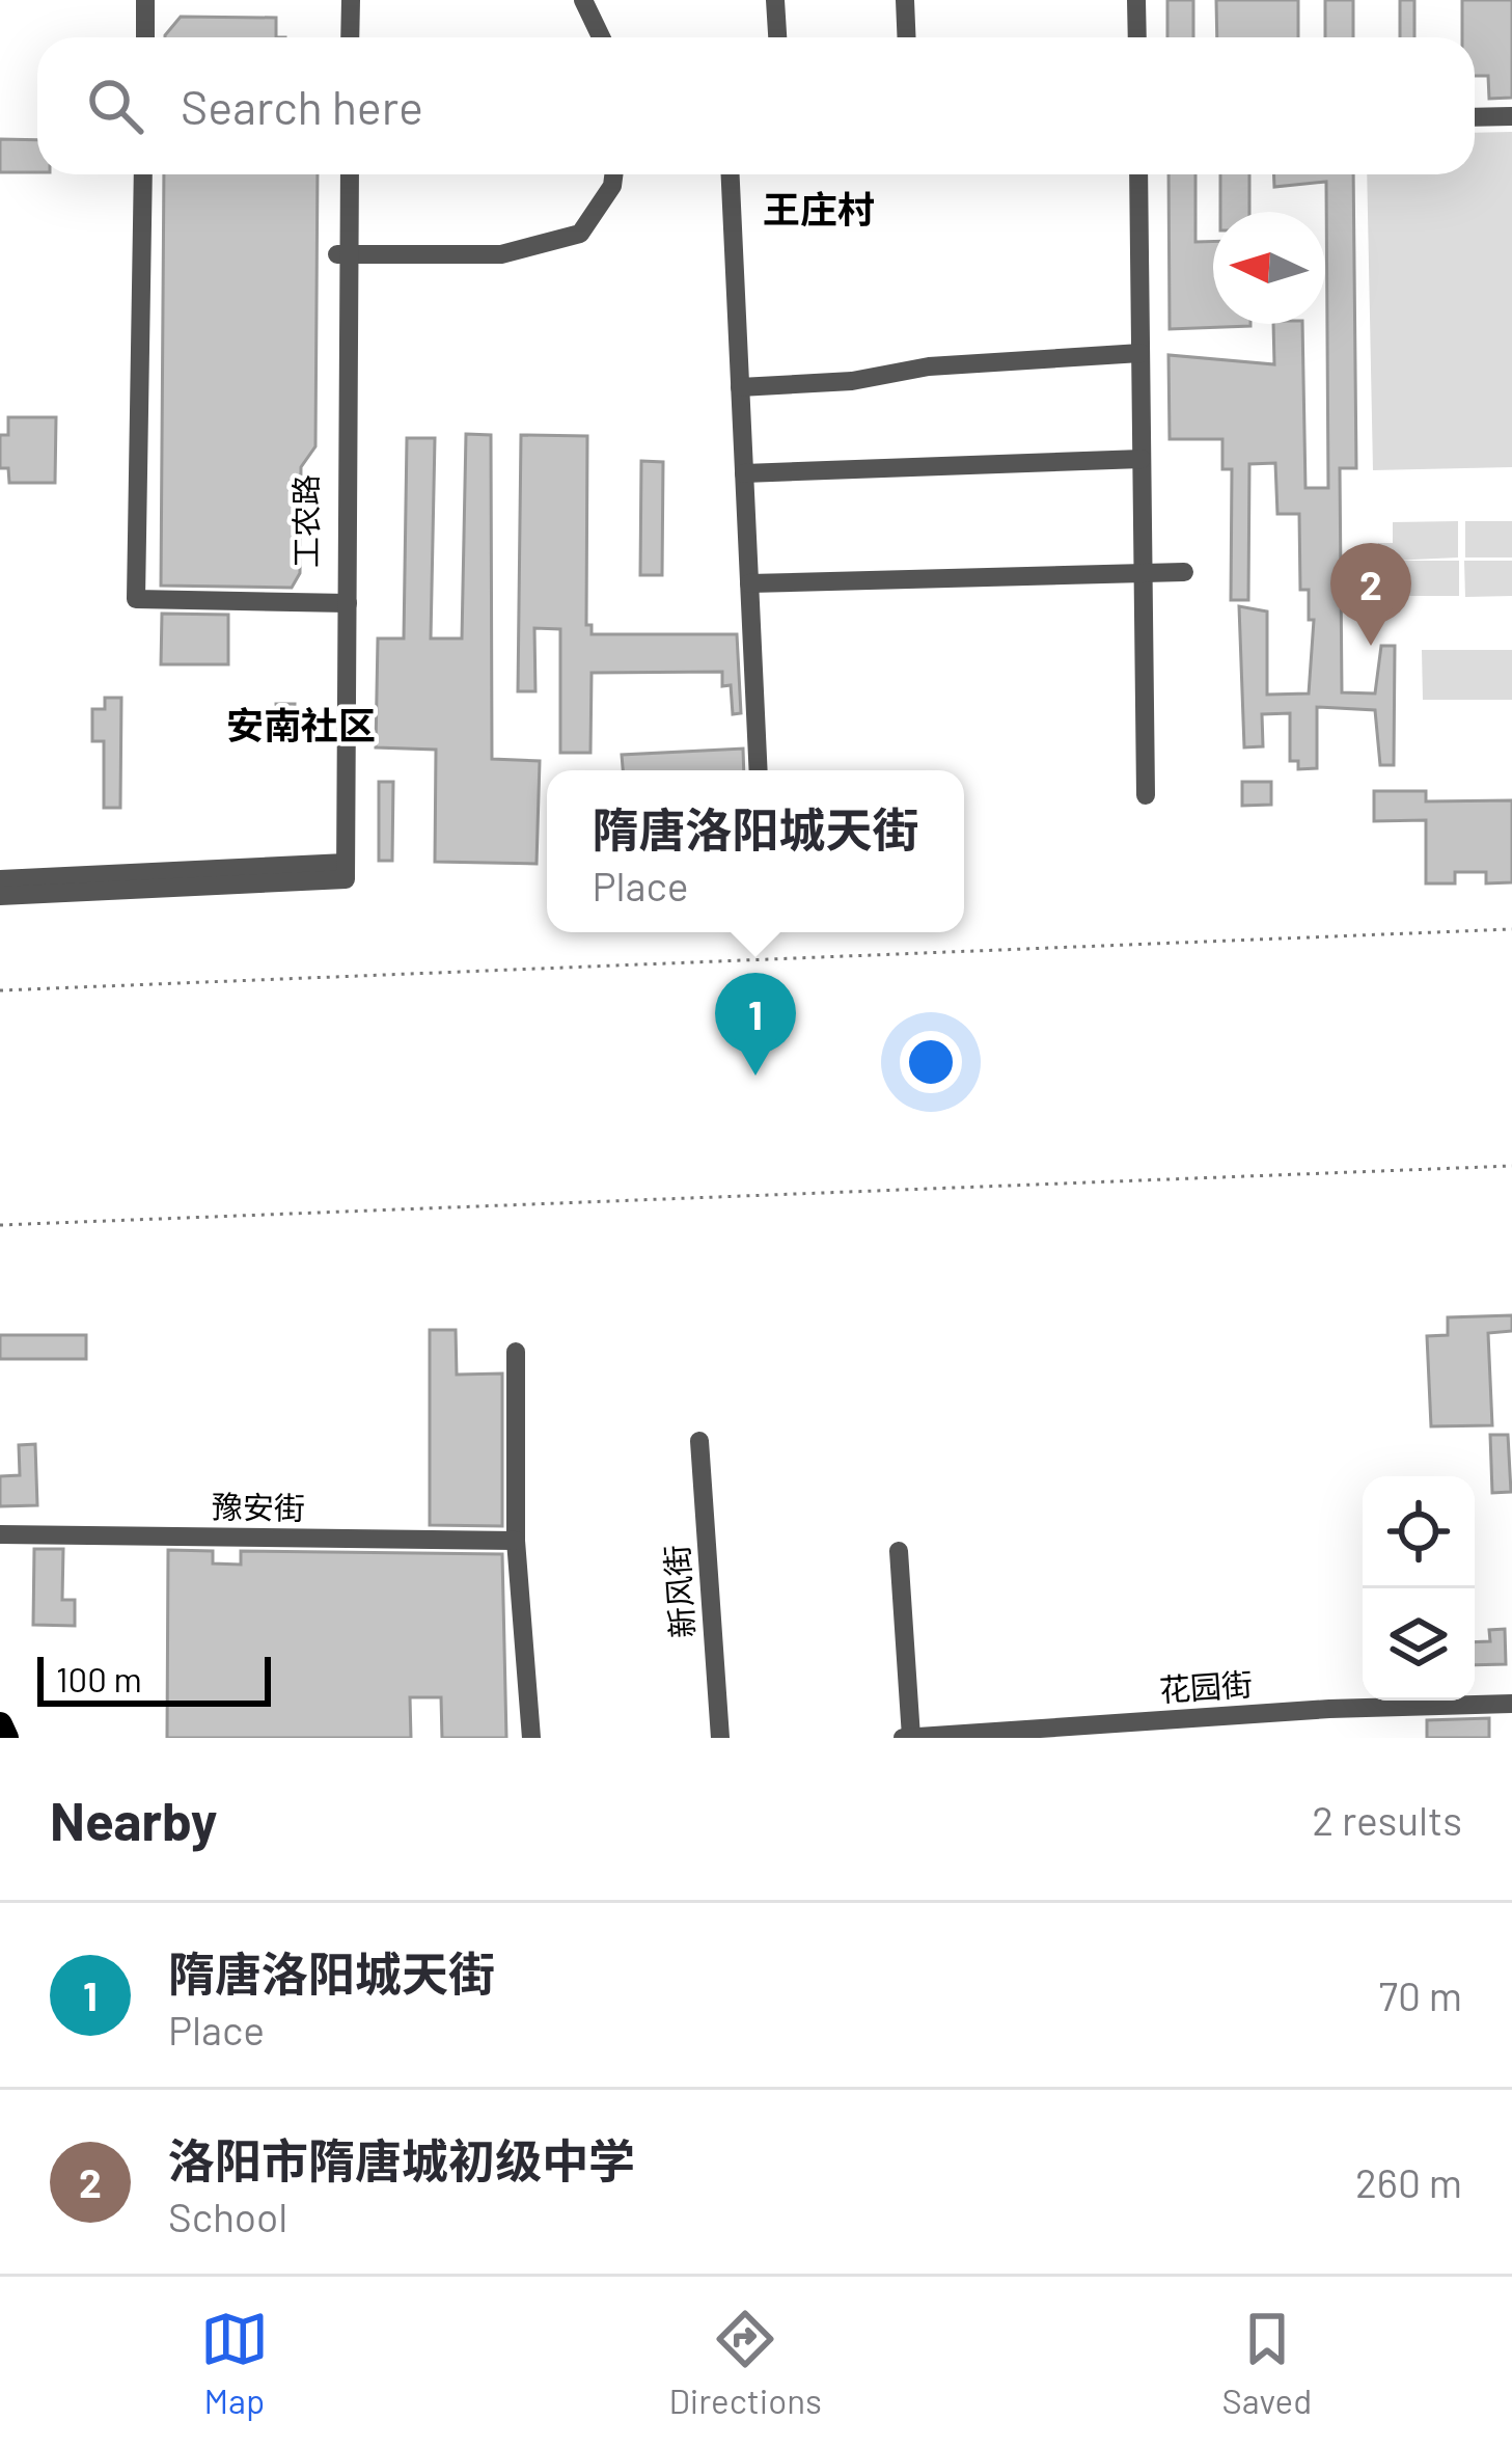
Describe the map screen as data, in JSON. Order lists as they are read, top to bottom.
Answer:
{
  "streets": {
    "street": [
      "工农路",
      "豫安街",
      "新风街",
      "花园街"
    ]
  },
  "districts": ["王庄村", "安南社区"],
  "scale_bar": "100 m",
  "north": "left",
  "page": {
    "search": "Search here",
    "pins": ["2", "1"],
    "popup": ["隋唐洛阳城天街", "Place"],
    "scale": "100 m",
    "heading": ["Nearby", "2 results"],
    "list": [
      {
        "mark": "1",
        "name": "隋唐洛阳城天街",
        "note": "Place",
        "value": "70 m"
      },
      {
        "mark": "2",
        "name": "洛阳市隋唐城初级中学",
        "note": "School",
        "value": "260 m"
      }
    ],
    "nav": ["Map", "Directions", "Saved"]
  }
}
